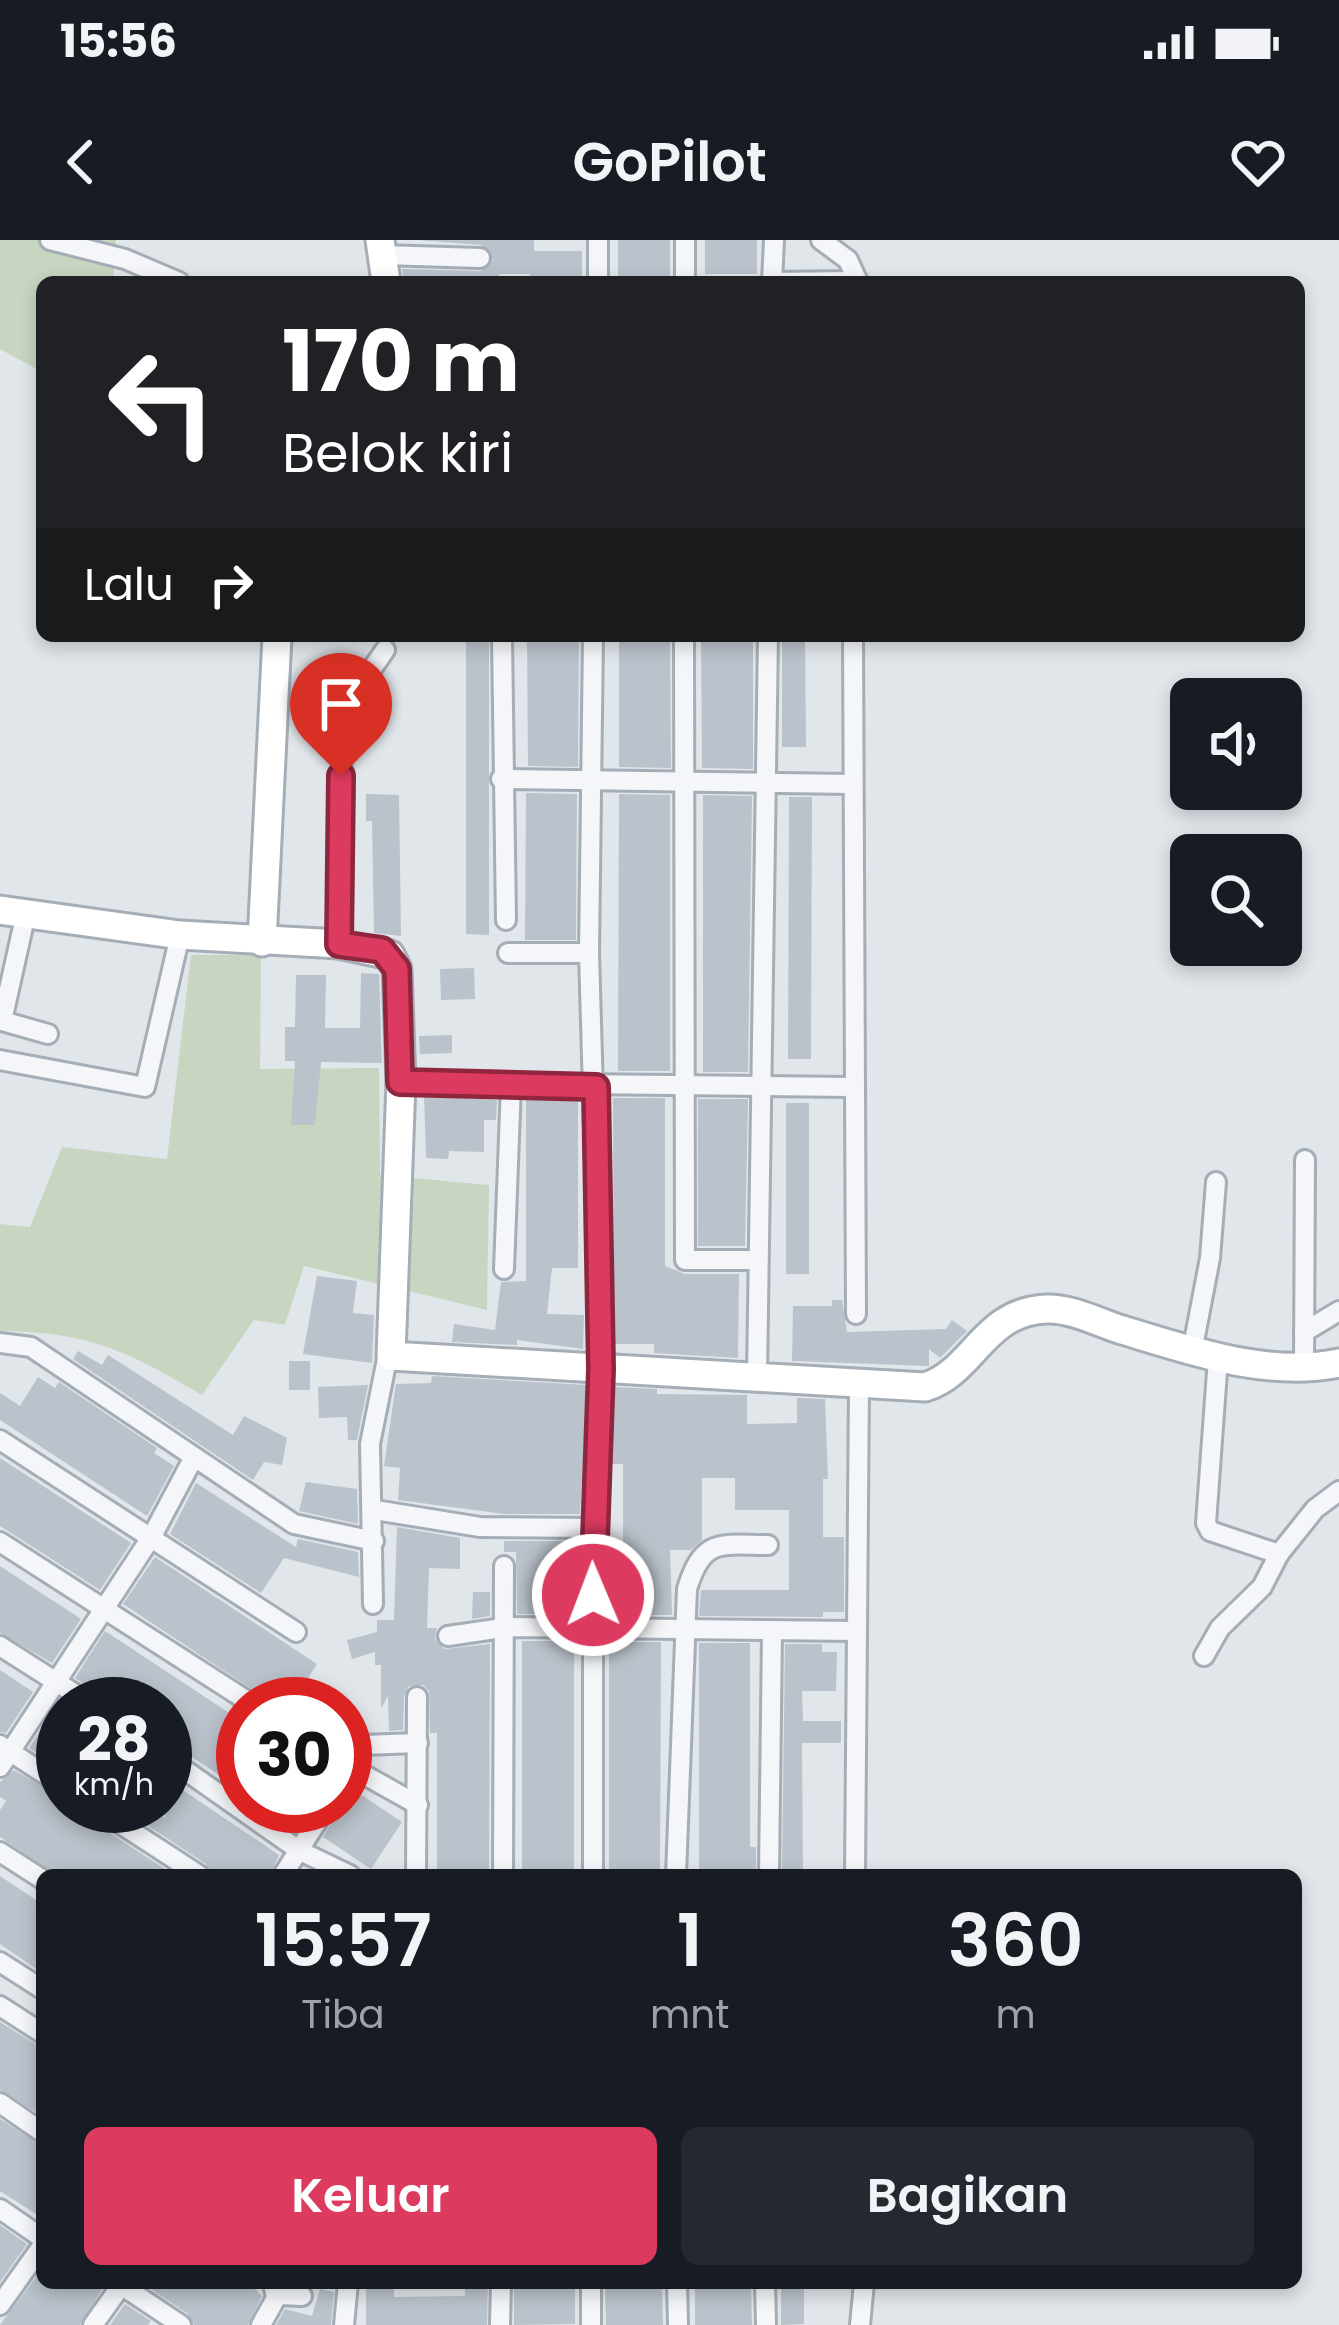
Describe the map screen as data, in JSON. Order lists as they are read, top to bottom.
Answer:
{
  "page": {
    "status": "15:56",
    "header": "GoPilot",
    "turn": ["170 m", "Belok kiri"],
    "then": "Lalu",
    "speed": "28 km/h",
    "limit": "30",
    "eta": [
      "15:57",
      "Tiba",
      "1",
      "mnt",
      "360",
      "m"
    ],
    "buttons": ["Keluar", "Bagikan"]
  }
}
